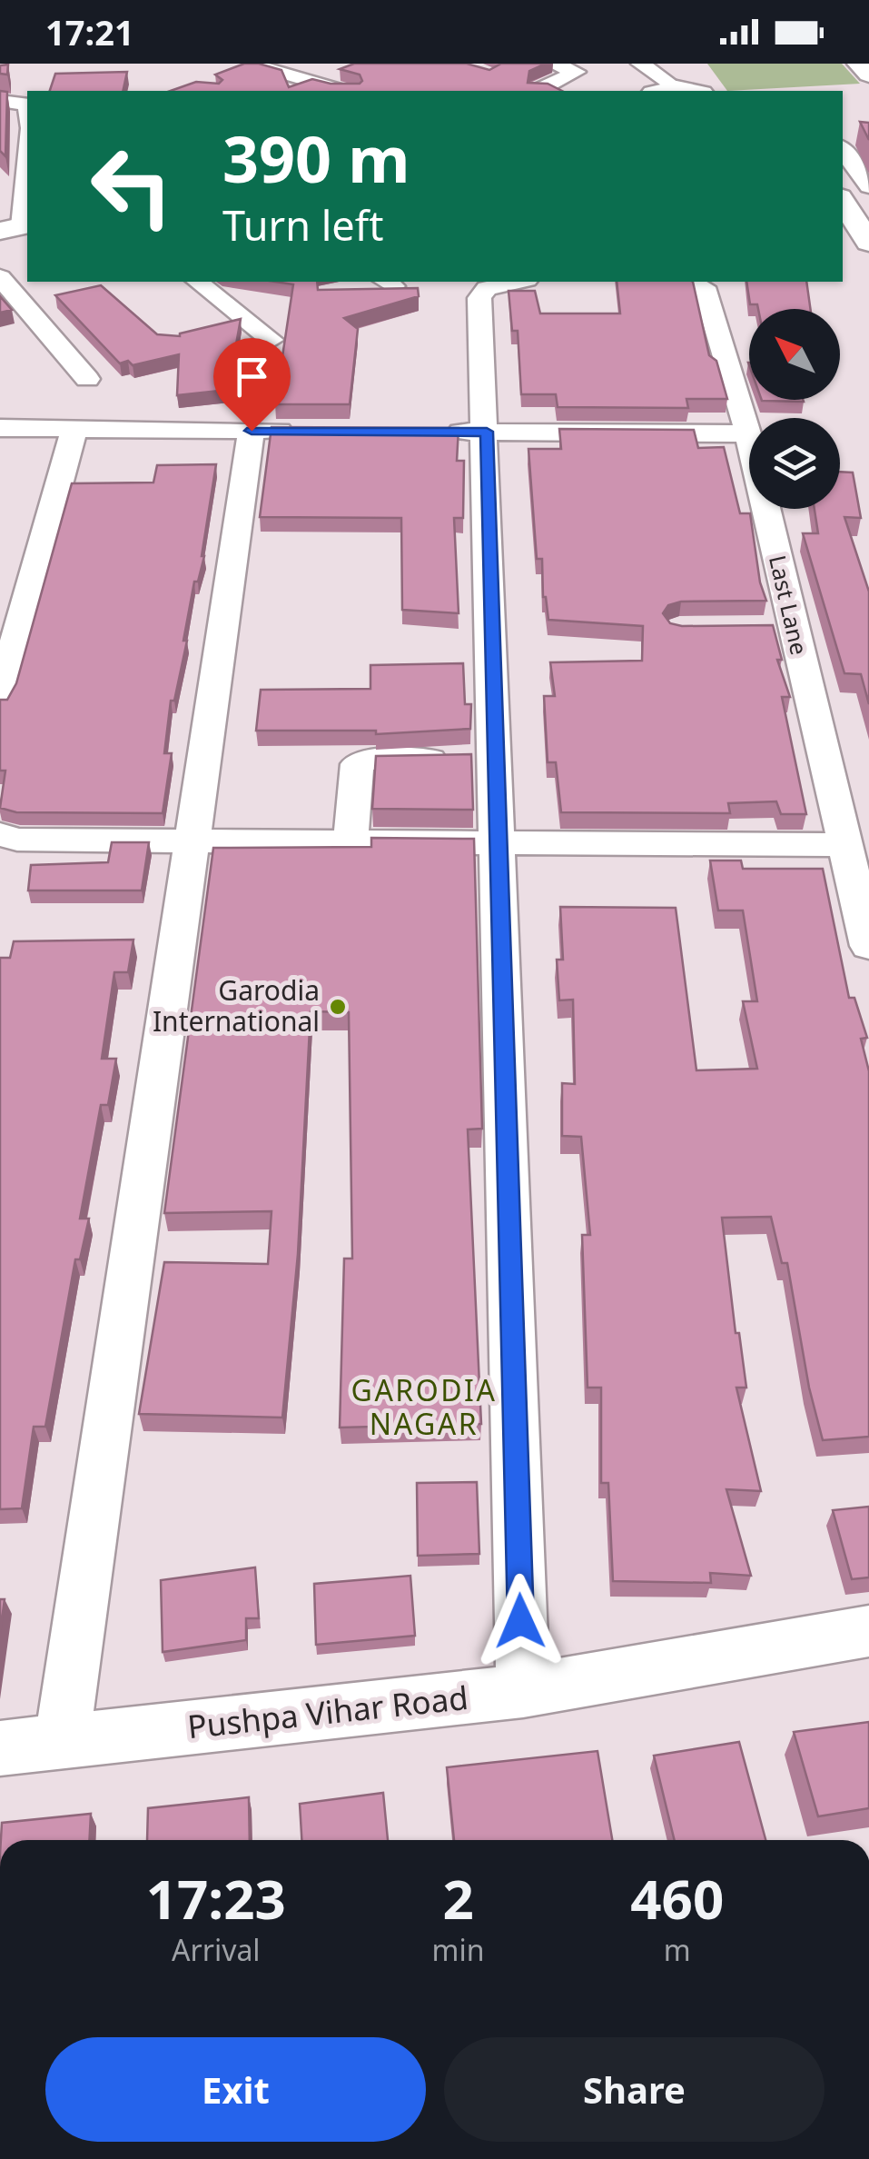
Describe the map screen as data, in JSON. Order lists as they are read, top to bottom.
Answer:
{
  "streets": {
    "street": ["Last Lane", "Pushpa Vihar Road"]
  },
  "districts": ["GARODIA NAGAR"],
  "places": ["Garodia International"],
  "north": "top left",
  "page": {
    "status": "17:21",
    "turn": ["390 m", "Turn left"],
    "eta": [
      "17:23",
      "Arrival",
      "2",
      "min",
      "460",
      "m"
    ],
    "buttons": ["Exit", "Share"]
  }
}
